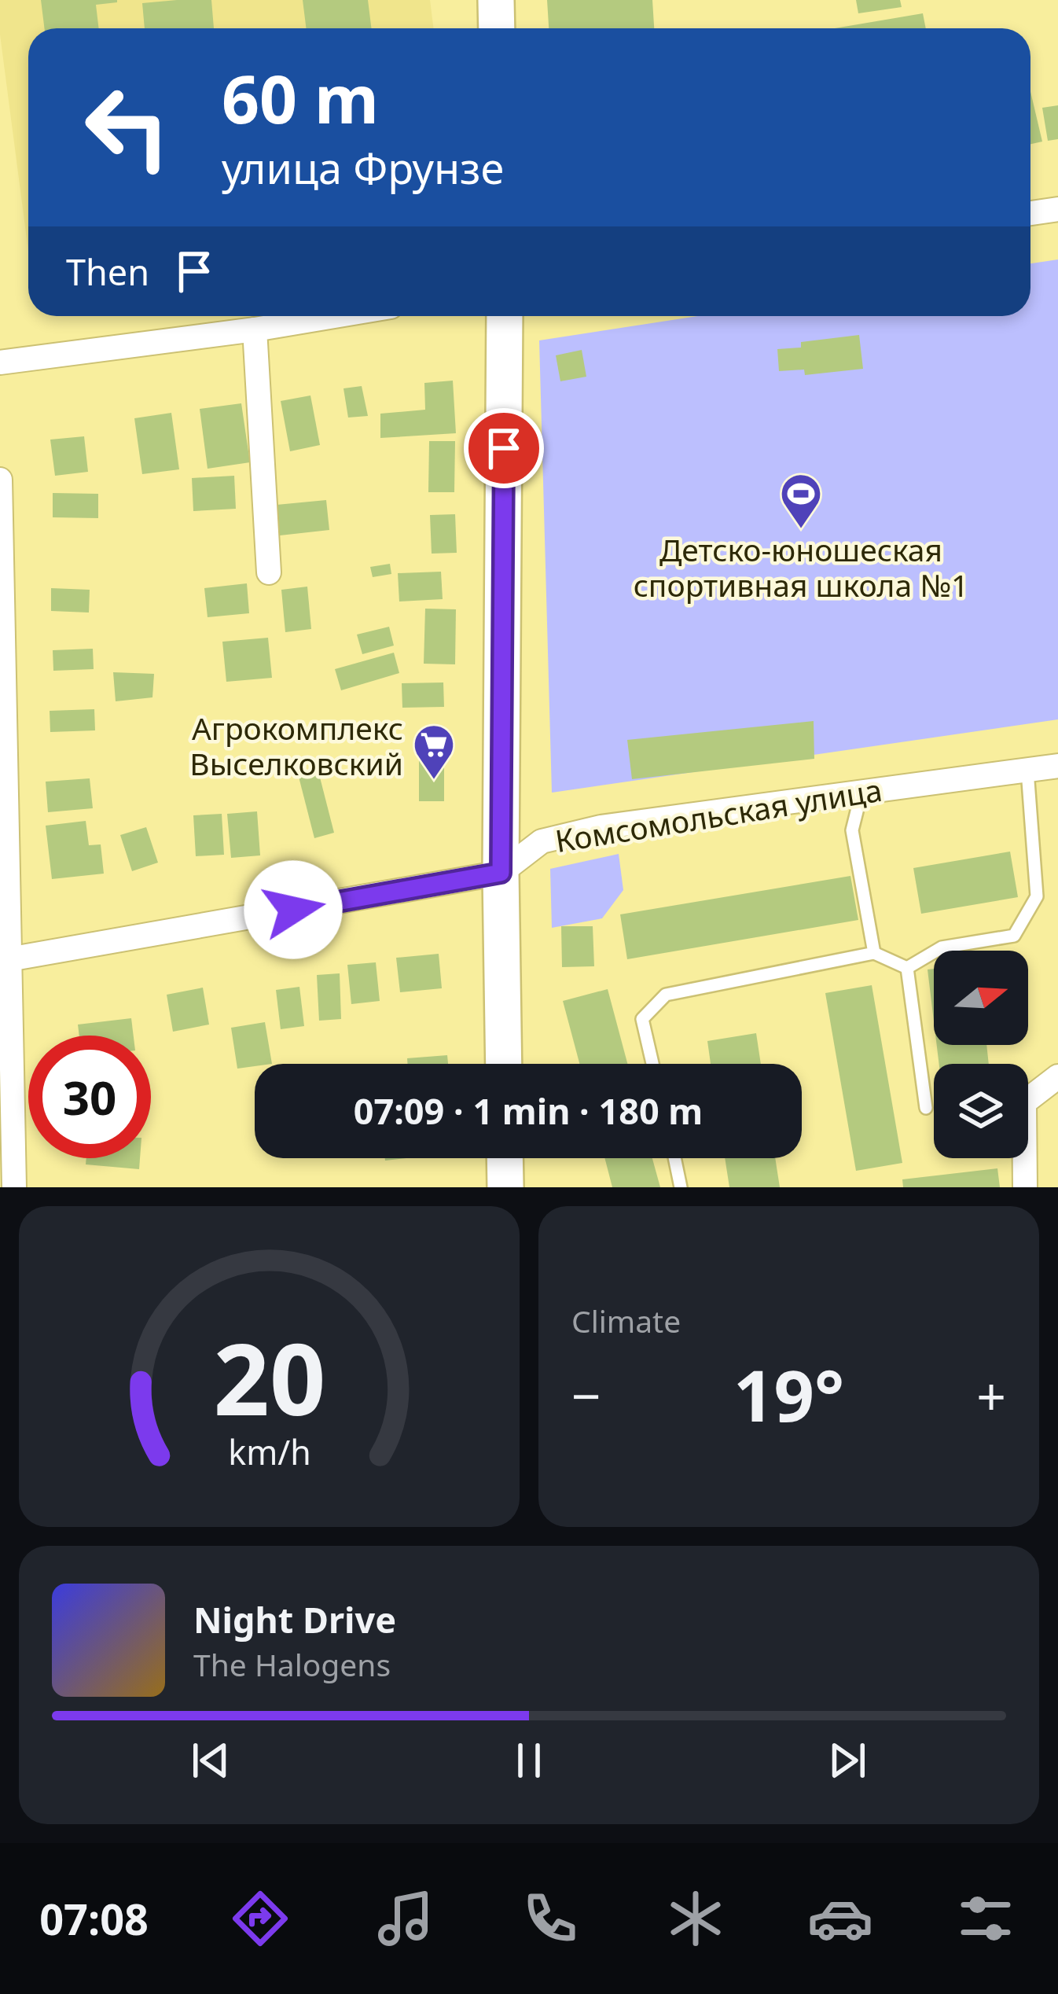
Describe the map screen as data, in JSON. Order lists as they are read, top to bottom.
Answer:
{
  "streets": {
    "street": ["Комсомольская улица"]
  },
  "places": {
    "sports": ["Детско-юношеская спортивная школа №1"],
    "supermarket": ["Агрокомплекс Выселковский"]
  },
  "north": "right",
  "page": {
    "turn": ["60 m", "улица Фрунзе"],
    "then": "Then",
    "limit": "30",
    "trip": "07:09 · 1 min · 180 m",
    "tile": "Climate",
    "heat": ["−", "19°", "+"],
    "song": ["Night Drive", "The Halogens"],
    "tabs": "07:08",
    "gauge": ["20", "km/h"]
  }
}
